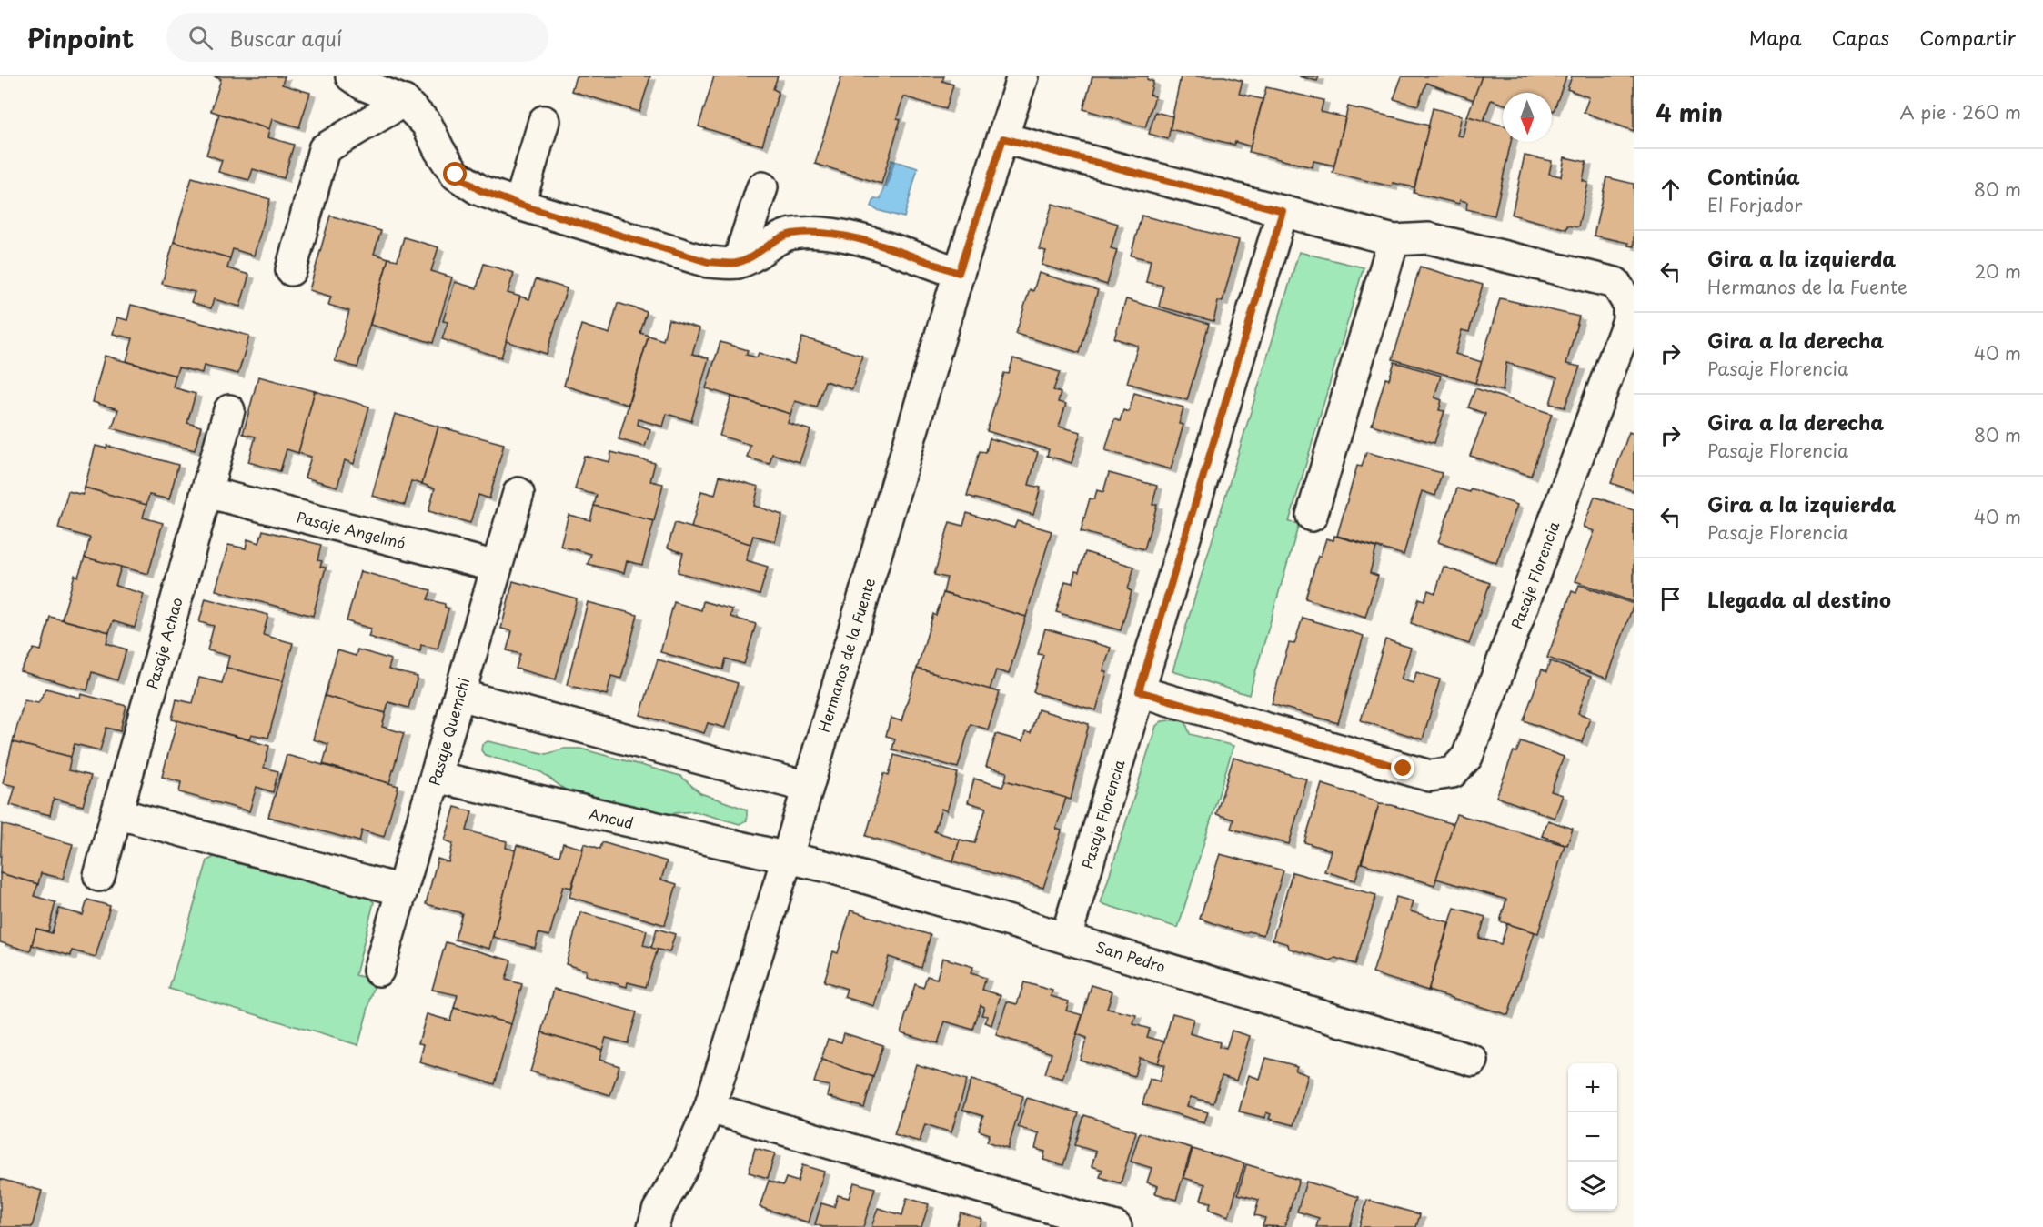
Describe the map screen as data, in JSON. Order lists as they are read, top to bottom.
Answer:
{
  "streets": {
    "street": [
      "Pasaje Angelmó",
      "Pasaje Florencia",
      "Pasaje Achao",
      "Hermanos de la Fuente",
      "Pasaje Quemchi",
      "Ancud",
      "San Pedro"
    ]
  },
  "crossings": [
    ["Pasaje Angelmó", "Pasaje Achao"],
    ["Pasaje Angelmó", "Pasaje Quemchi"],
    ["Pasaje Florencia", "Hermanos de la Fuente"],
    ["Pasaje Florencia", "San Pedro"],
    ["Hermanos de la Fuente", "Ancud"],
    ["Hermanos de la Fuente", "San Pedro"],
    ["Pasaje Quemchi", "Ancud"],
    ["Ancud", "San Pedro"]
  ],
  "north": "bottom",
  "page": {
    "header": "Pinpoint",
    "search": "Buscar aquí",
    "nav": ["Mapa", "Capas", "Compartir"],
    "heading": ["4 min", "A pie · 260 m"],
    "list": [
      ["Continúa", "El Forjador", "80 m"],
      ["Gira a la izquierda", "Hermanos de la Fuente", "20 m"],
      ["Gira a la derecha", "Pasaje Florencia", "40 m"],
      ["Gira a la derecha", "Pasaje Florencia", "80 m"],
      ["Gira a la izquierda", "Pasaje Florencia", "40 m"],
      "Llegada al destino"
    ],
    "map_buttons": ["+", "−"]
  }
}
